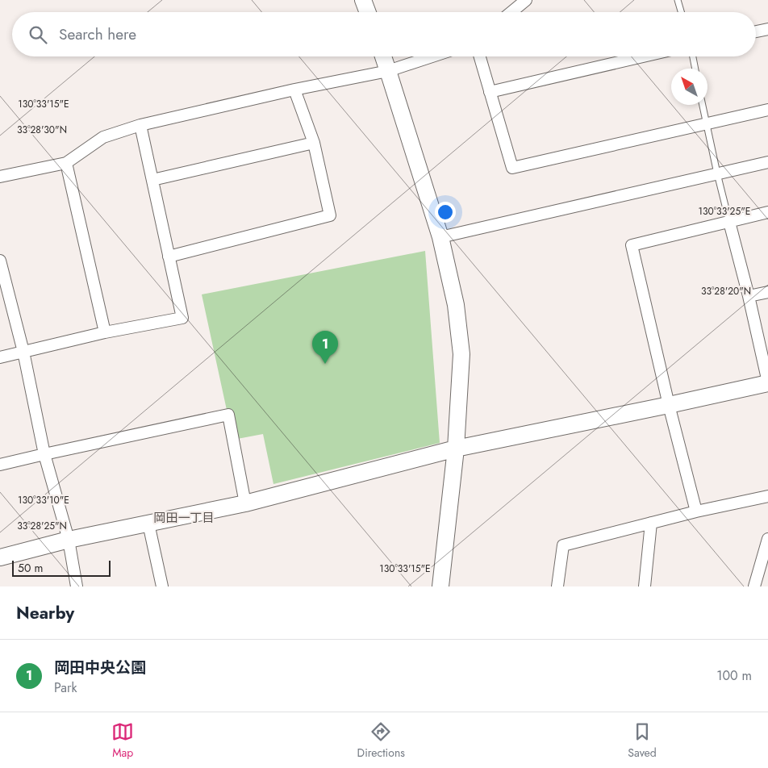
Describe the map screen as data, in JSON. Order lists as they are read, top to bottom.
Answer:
{
  "districts": ["岡田一丁目"],
  "scale_bar": "50 m",
  "north": "top left",
  "page": {
    "search": "Search here",
    "pins": "1",
    "scale": "50 m",
    "heading": "Nearby",
    "list": [
      {
        "mark": "1",
        "name": "岡田中央公園",
        "note": "Park",
        "value": "100 m"
      }
    ],
    "nav": ["Map", "Directions", "Saved"]
  },
  "coordinates": [
    "130°33'15\"E",
    "33°28'30\"N",
    "130°33'25\"E",
    "33°28'20\"N",
    "130°33'10\"E",
    "33°28'25\"N"
  ]
}
